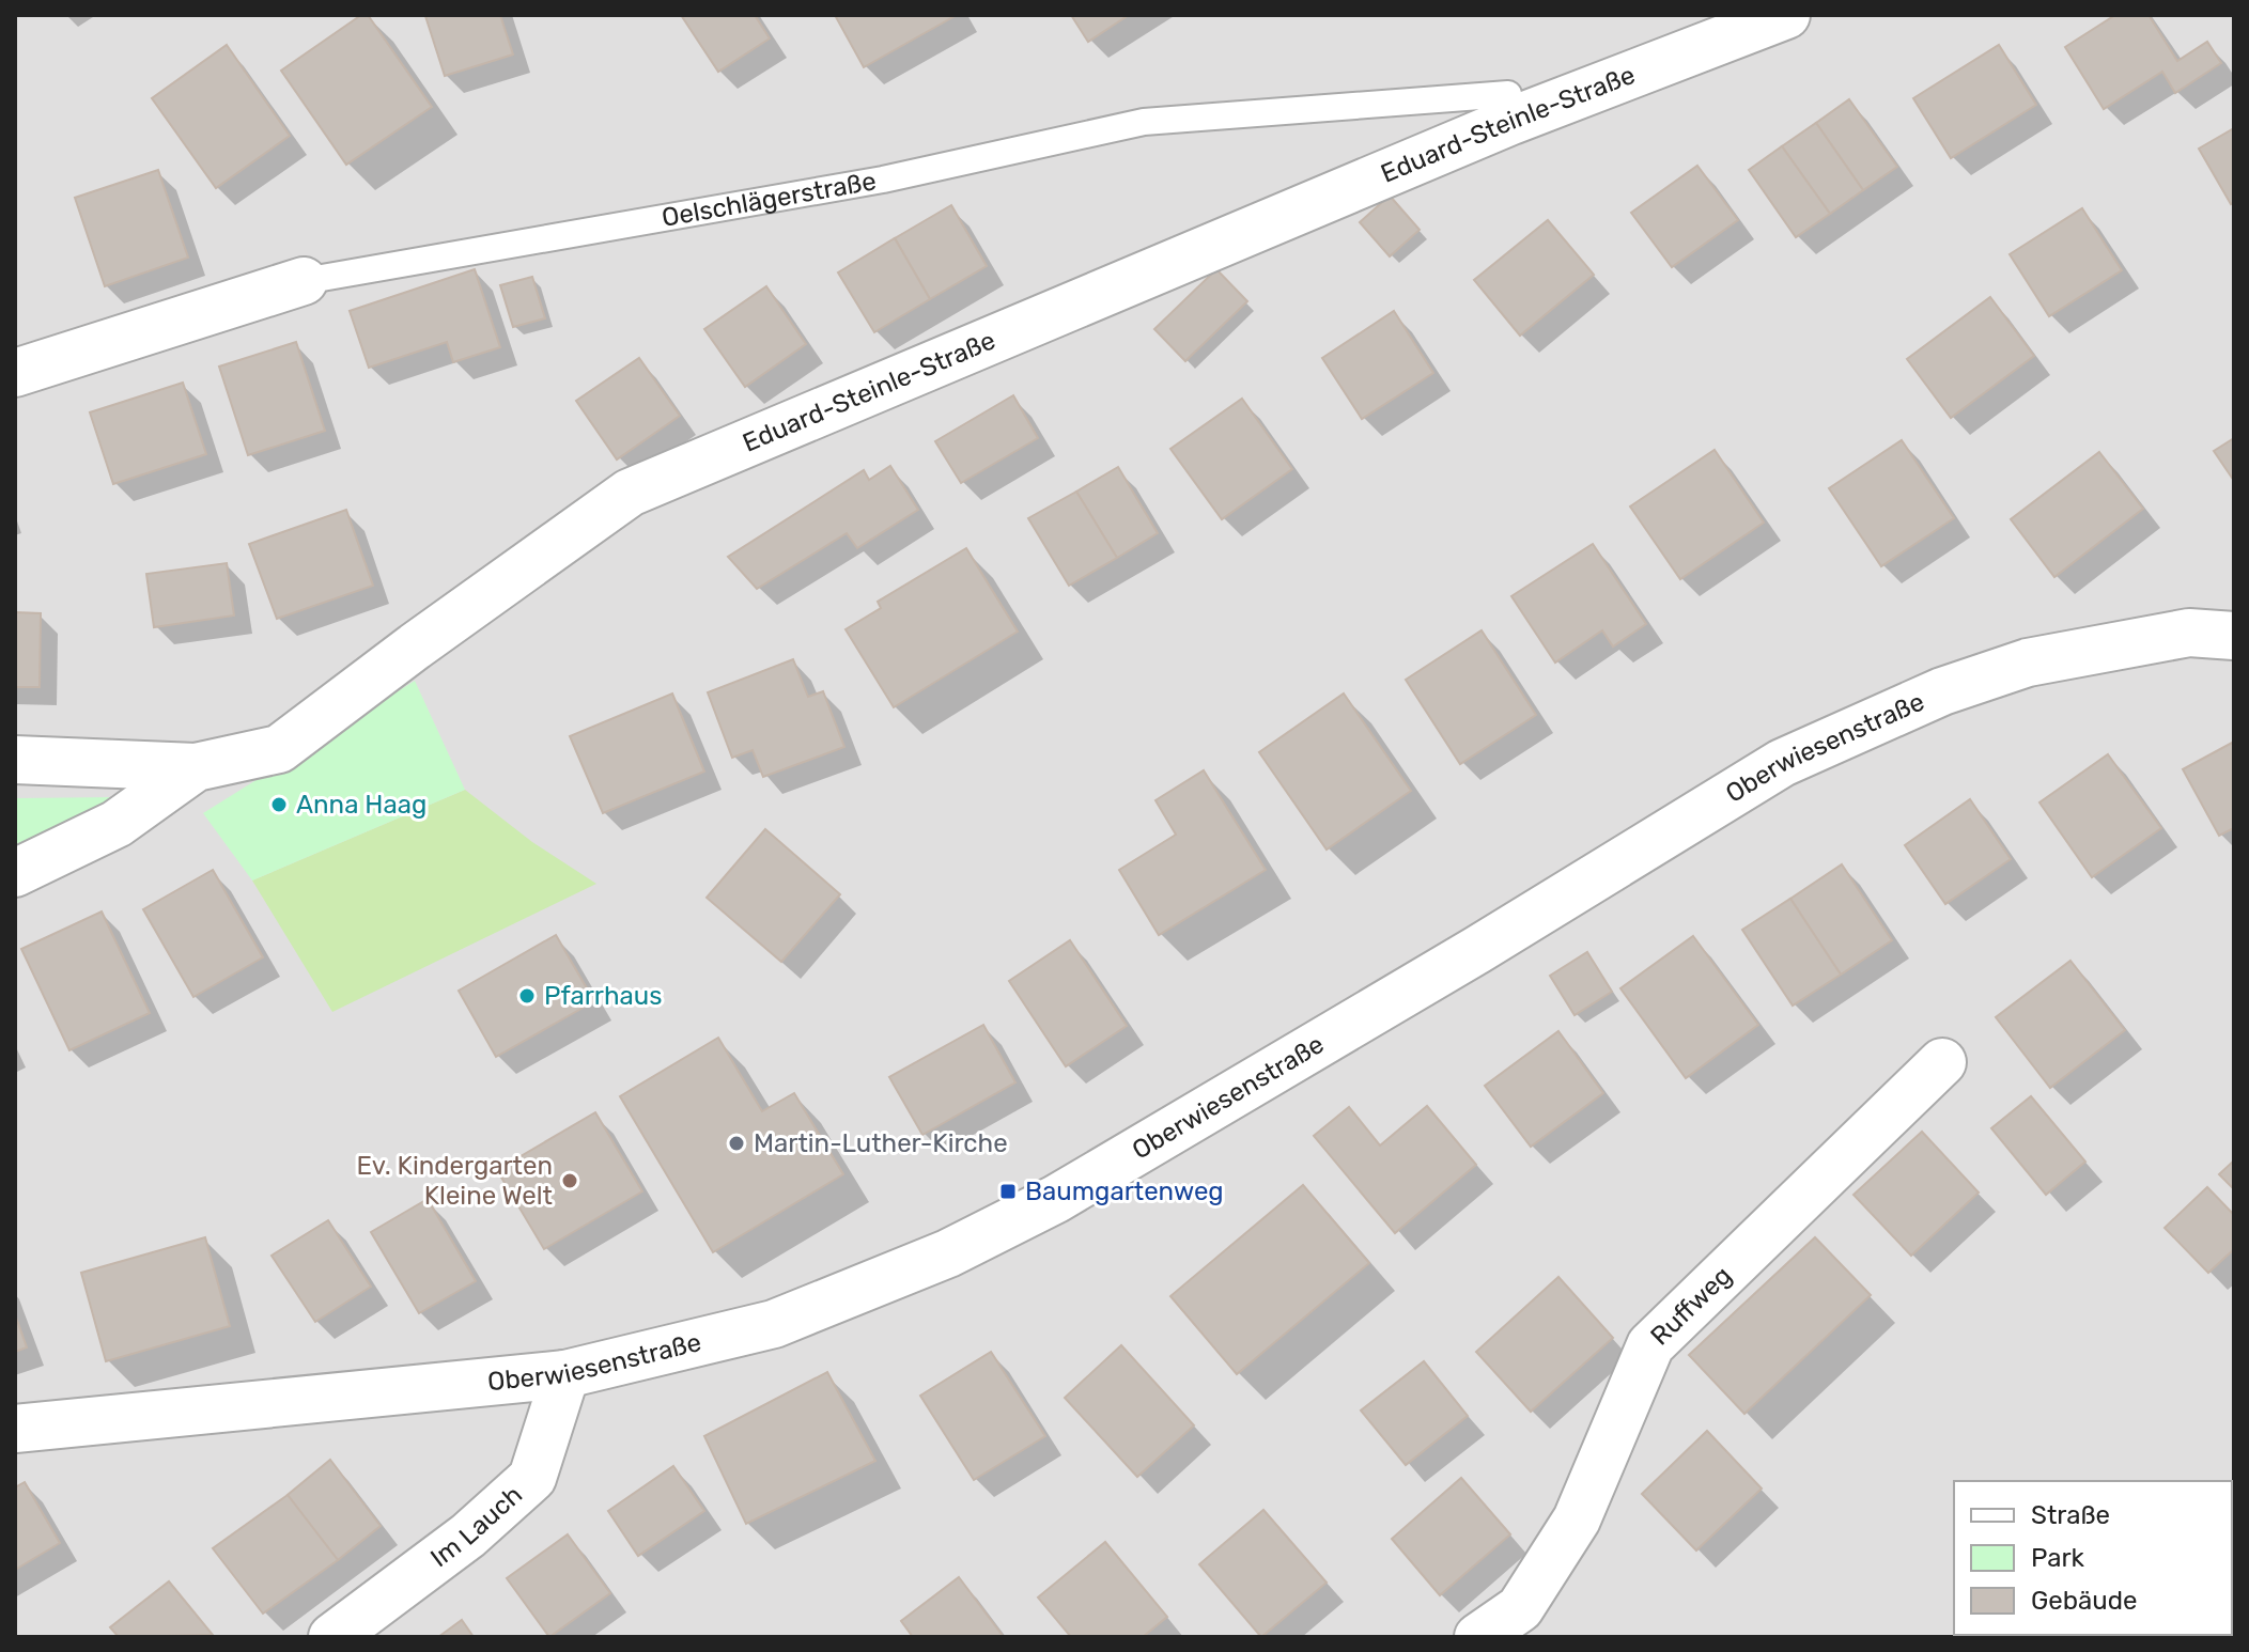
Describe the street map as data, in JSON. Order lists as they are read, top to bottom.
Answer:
{
  "streets": {
    "street": [
      "Eduard-Steinle-Straße",
      "Oelschlägerstraße",
      "Oberwiesenstraße",
      "Ruffweg",
      "Im Lauch"
    ]
  },
  "crossings": [
    ["Eduard-Steinle-Straße", "Oelschlägerstraße"],
    ["Oberwiesenstraße", "Im Lauch"]
  ],
  "places": {
    "other": [
      "Anna Haag",
      "Pfarrhaus",
      "Martin-Luther-Kirche",
      "Ev. Kindergarten Kleine Welt"
    ],
    "transit": ["Baumgartenweg"]
  },
  "legend": ["Straße", "Park", "Gebäude"]
}
